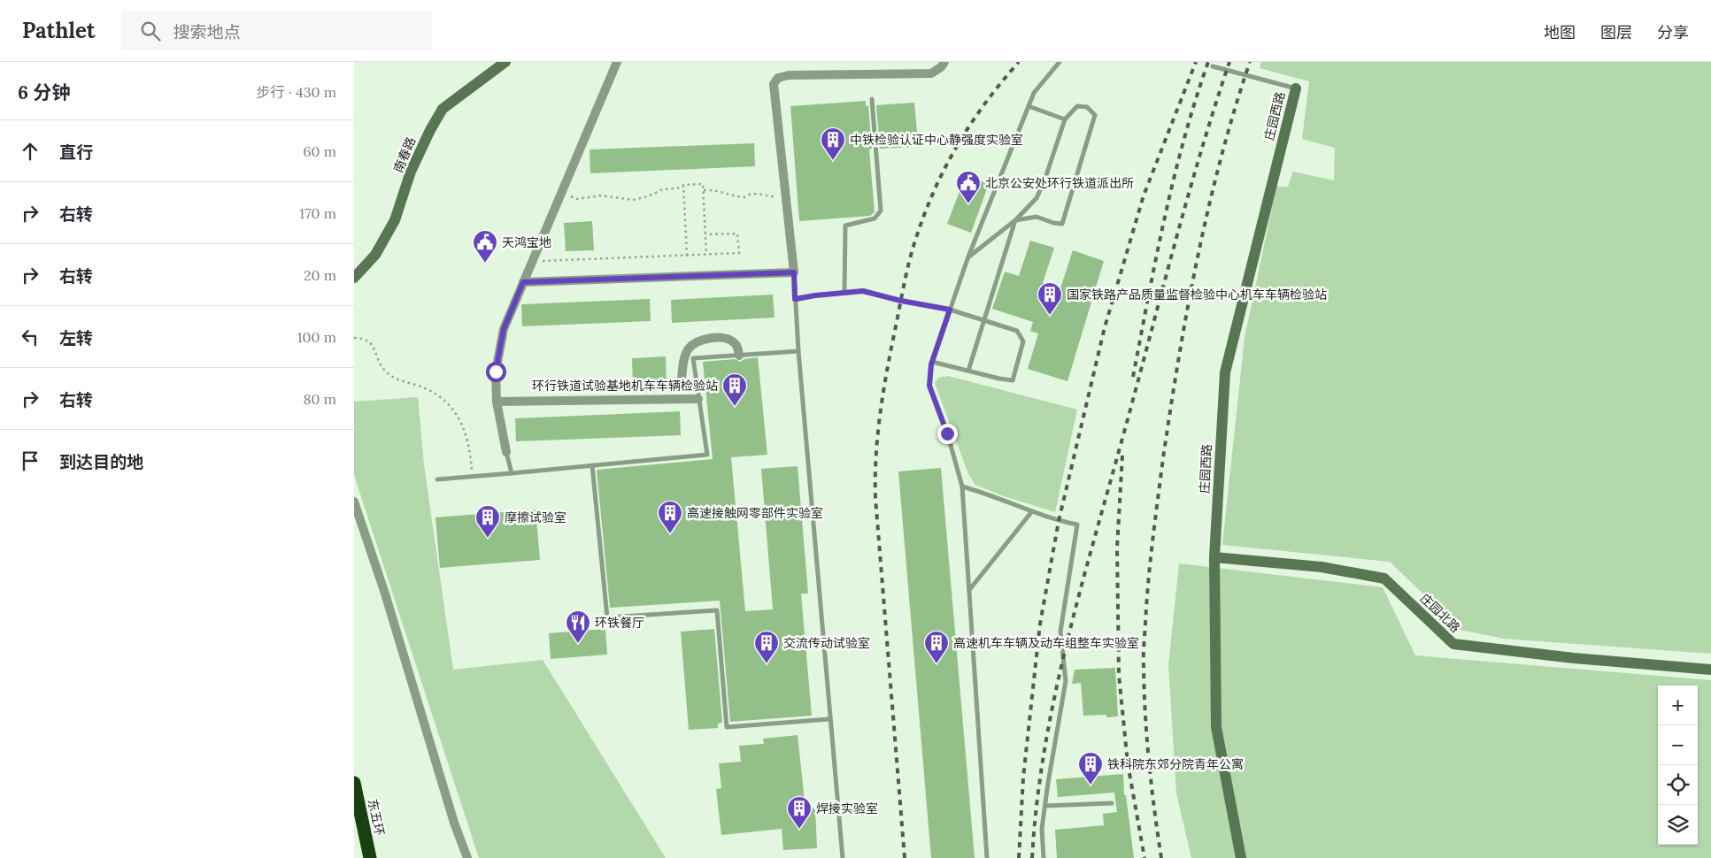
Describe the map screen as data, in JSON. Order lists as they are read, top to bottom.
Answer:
{
  "streets": {
    "highway": ["东五环"],
    "street": ["庄园西路", "南春路", "庄园北路"]
  },
  "crossings": [
    ["庄园西路", "庄园北路"]
  ],
  "places": {
    "building": [
      "中铁检验认证中心静强度实验室",
      "国家铁路产品质量监督检验中心机车车辆检验站",
      "环行铁道试验基地机车车辆检验站",
      "高速接触网零部件实验室",
      "摩擦试验室",
      "交流传动试验室",
      "高速机车车辆及动车组整车实验室",
      "铁科院东郊分院青年公寓",
      "焊接实验室"
    ],
    "public building": ["北京公安处环行铁道派出所", "天鸿宝地"],
    "restaurant": ["环铁餐厅"]
  },
  "page": {
    "header": "Pathlet",
    "search": "搜索地点",
    "nav": ["地图", "图层", "分享"],
    "heading": ["6 分钟", "步行 · 430 m"],
    "list": [
      ["直行", "60 m"],
      ["右转", "170 m"],
      ["右转", "20 m"],
      ["左转", "100 m"],
      ["右转", "80 m"],
      "到达目的地"
    ],
    "map_buttons": ["+", "−"]
  }
}
